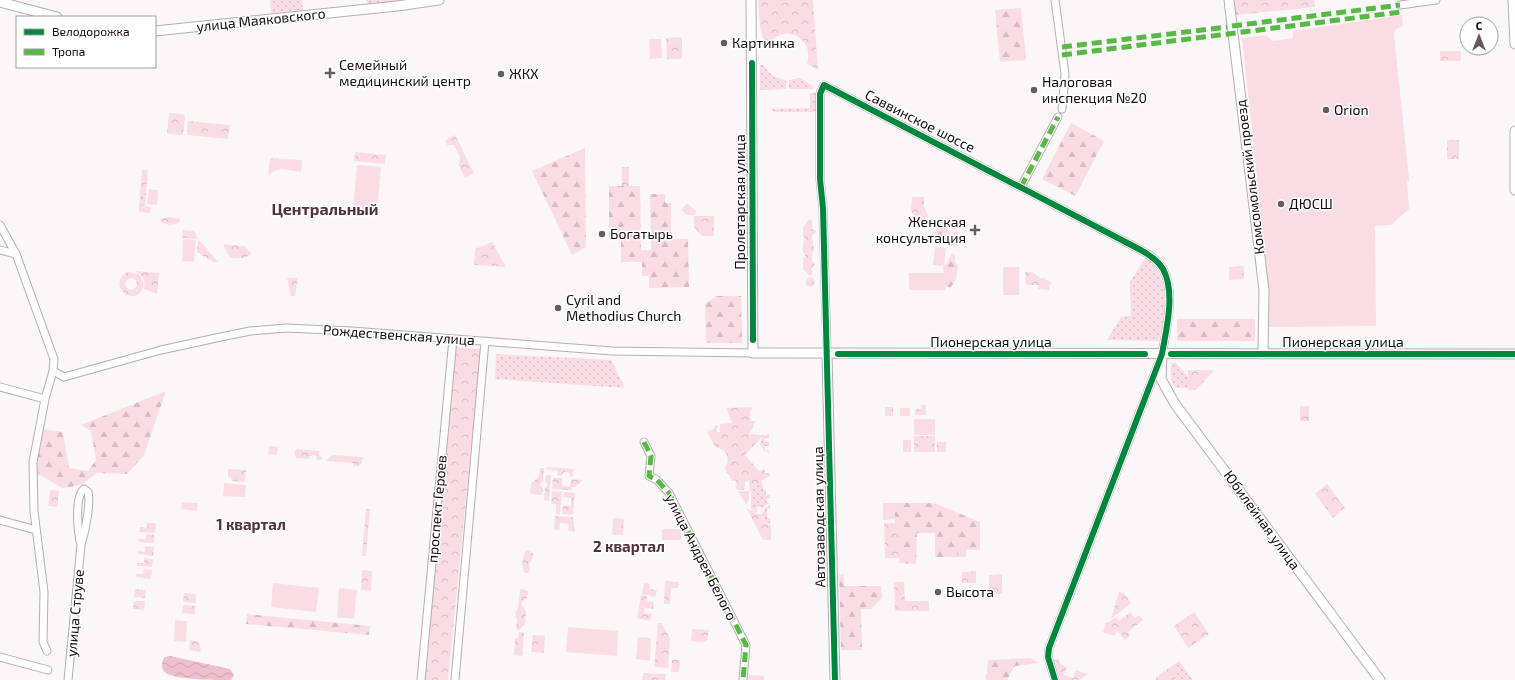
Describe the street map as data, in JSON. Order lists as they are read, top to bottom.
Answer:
{
  "streets": {
    "street": [
      "улица Маяковского",
      "Саввинское шоссе",
      "Комсомольский проезд",
      "Пролетарская улица",
      "Рождественская улица",
      "Пионерская улица",
      "проспект Героев",
      "Автозаводская улица",
      "Юбилейная улица",
      "улица Андрея Белого",
      "улица Струве"
    ]
  },
  "crossings": [
    ["Саввинское шоссе", "Пионерская улица"],
    ["Саввинское шоссе", "Автозаводская улица"],
    ["Комсомольский проезд", "Пионерская улица"],
    ["Пролетарская улица", "Рождественская улица"],
    ["Пролетарская улица", "Пионерская улица"],
    ["Рождественская улица", "Пионерская улица"],
    ["Рождественская улица", "проспект Героев"],
    ["Пионерская улица", "Автозаводская улица"]
  ],
  "districts": ["Центральный", "1 квартал", "2 квартал"],
  "places": {
    "other": [
      "Картинка",
      "ЖКХ",
      "Налоговая инспекция №20",
      "Orion",
      "ДЮСШ",
      "Богатырь",
      "Cyril and Methodius Church",
      "Высота"
    ],
    "health": ["Семейный медицинский центр", "Женская консультация"]
  },
  "legend": ["Велодорожка", "Тропа"],
  "north": "top"
}
